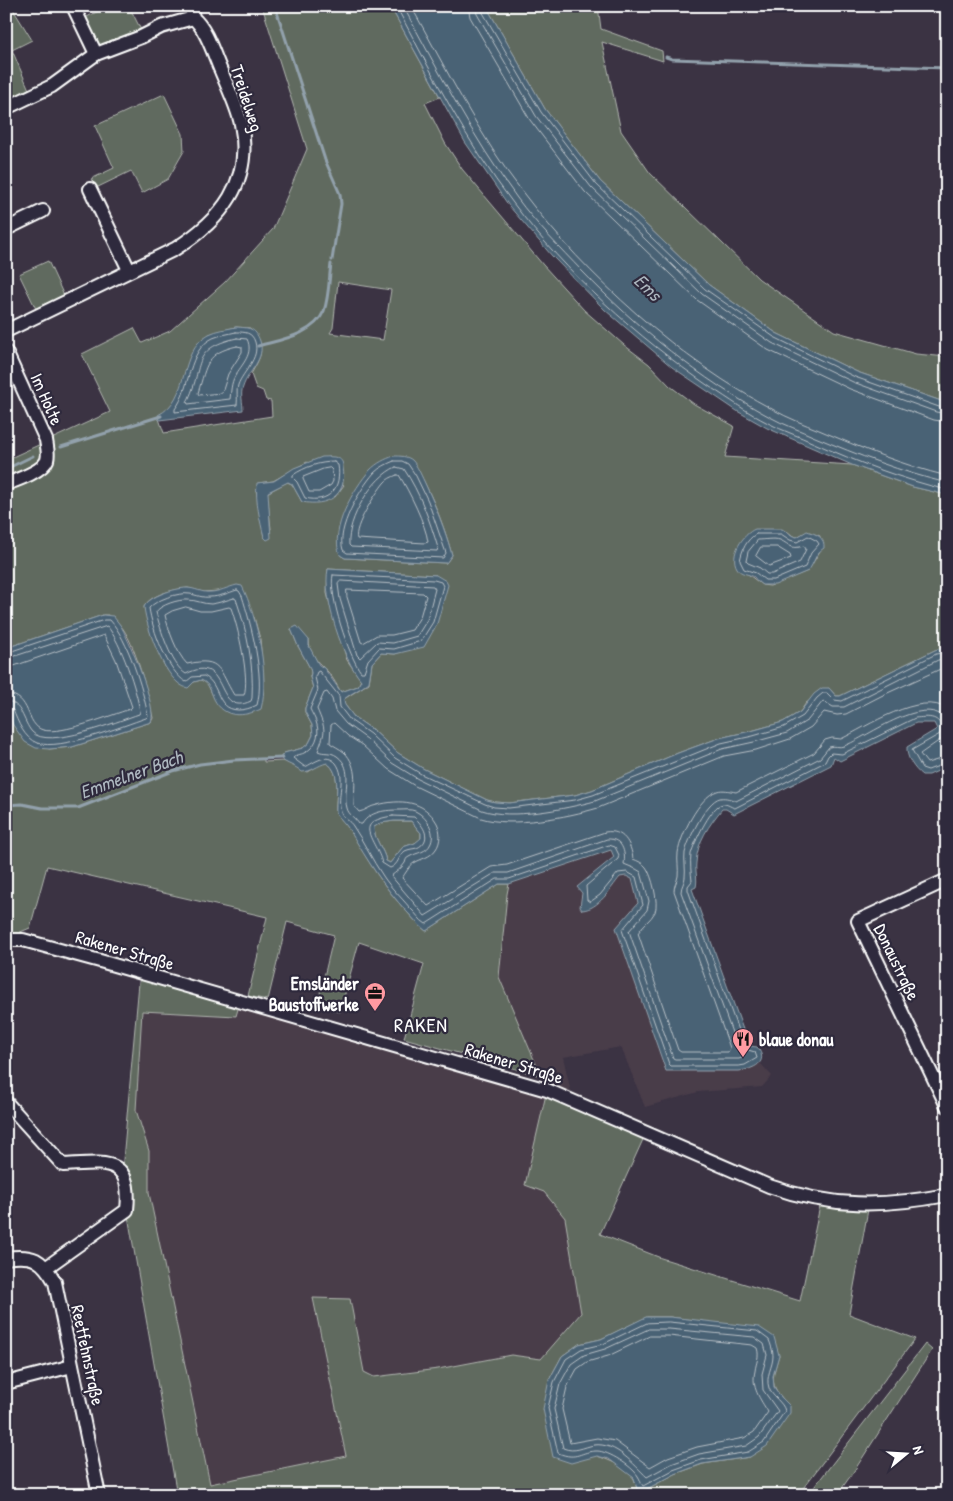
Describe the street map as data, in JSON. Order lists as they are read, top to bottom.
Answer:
{
  "streets": {
    "street": [
      "Treidelweg",
      "Im Holte",
      "Rakener Straße",
      "Donaustraße",
      "Reetfehnstraße"
    ]
  },
  "districts": ["RAKEN"],
  "water": ["Ems", "Emmelner Bach"],
  "places": {
    "office": ["Emsländer Baustoffwerke"],
    "restaurant": ["blaue donau"]
  },
  "north": "right"
}
